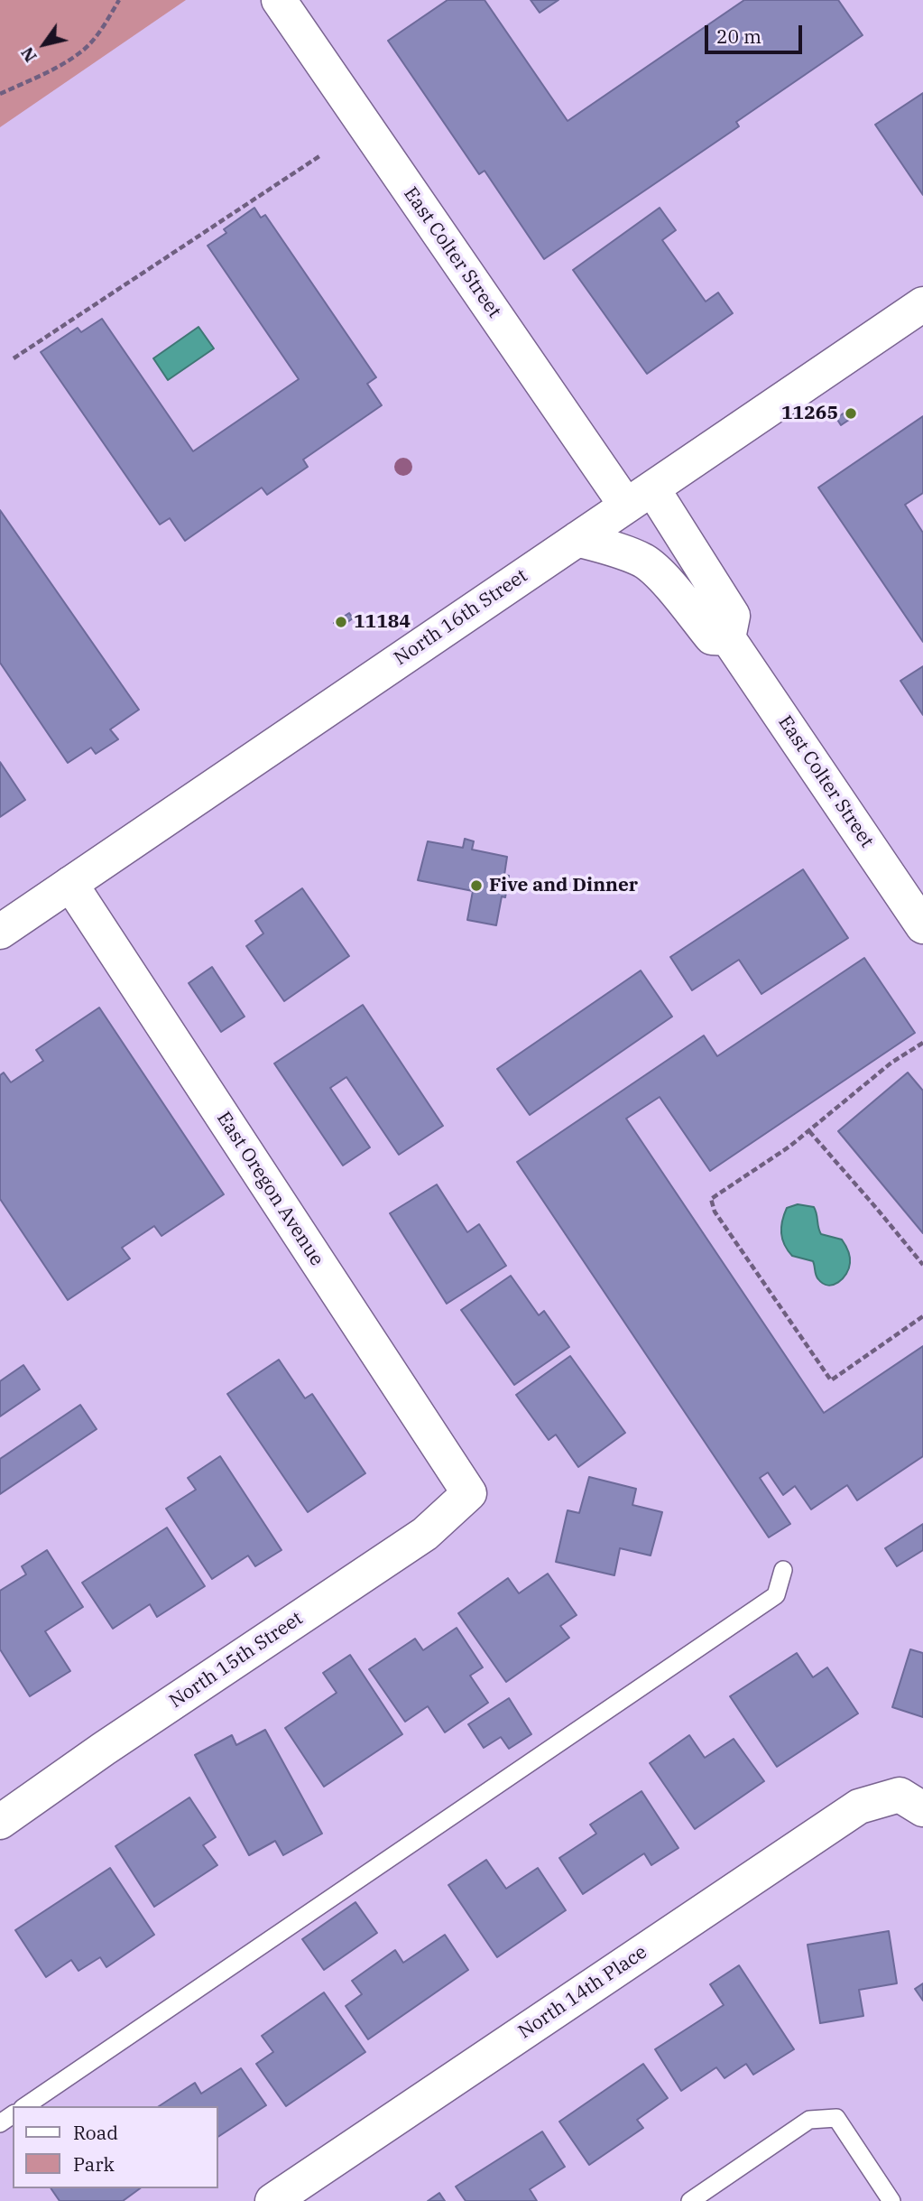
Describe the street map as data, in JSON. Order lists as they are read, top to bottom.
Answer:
{
  "streets": {
    "street": [
      "East Colter Street",
      "North 16th Street",
      "East Oregon Avenue",
      "North 15th Street",
      "North 14th Place"
    ]
  },
  "crossings": [
    ["East Colter Street", "North 16th Street"],
    ["North 16th Street", "East Oregon Avenue"],
    ["East Oregon Avenue", "North 15th Street"]
  ],
  "places": ["11265", "11184", "Five and Dinner"],
  "legend": ["Road", "Park"],
  "scale_bar": "20 m",
  "north": "bottom left"
}
